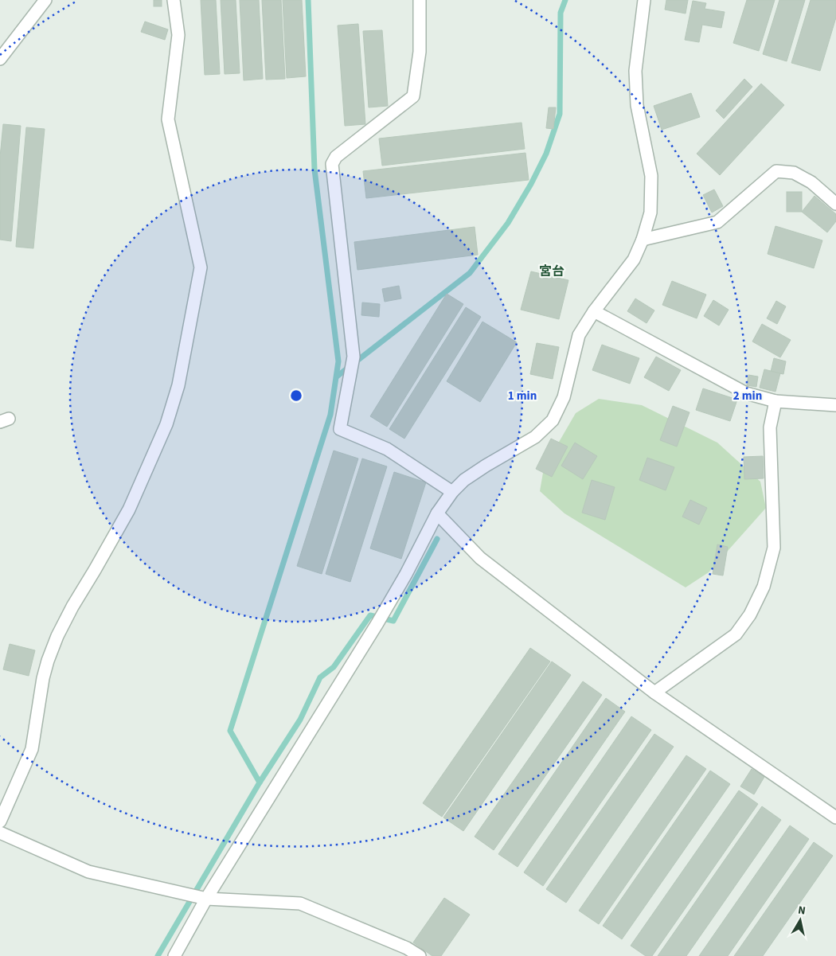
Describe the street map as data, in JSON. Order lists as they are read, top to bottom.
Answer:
{
  "districts": ["宮台"],
  "north": "top",
  "rings": ["1 min", "2 min"]
}
